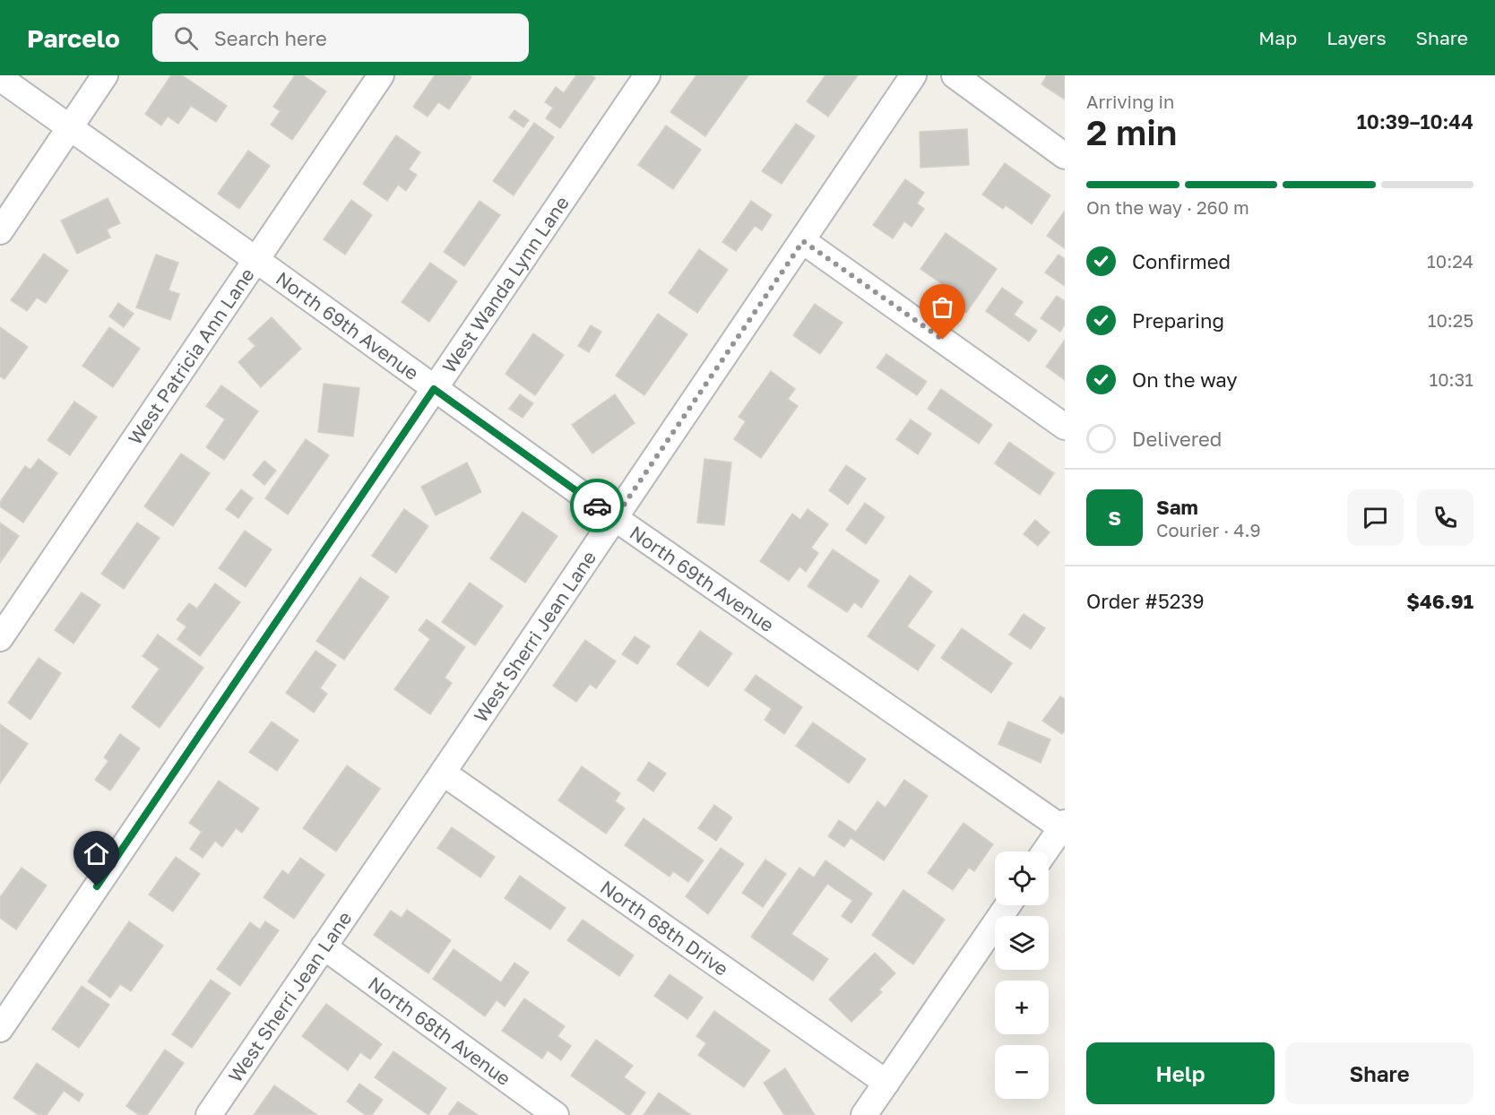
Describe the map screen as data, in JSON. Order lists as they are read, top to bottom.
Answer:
{
  "streets": {
    "street": [
      "West Wanda Lynn Lane",
      "North 69th Avenue",
      "West Patricia Ann Lane",
      "West Sherri Jean Lane",
      "North 68th Drive",
      "North 68th Avenue"
    ]
  },
  "crossings": [
    ["West Wanda Lynn Lane", "North 69th Avenue"],
    ["North 69th Avenue", "West Patricia Ann Lane"],
    ["North 69th Avenue", "West Sherri Jean Lane"],
    ["West Sherri Jean Lane", "North 68th Drive"],
    ["West Sherri Jean Lane", "North 68th Avenue"]
  ],
  "page": {
    "header": "Parcelo",
    "search": "Search here",
    "nav": ["Map", "Layers", "Share"],
    "heading": ["2 min", "Arriving in", "10:39–10:44"],
    "panel": [
      "Sam",
      "Courier · 4.9",
      "Order #5239",
      "$46.91"
    ],
    "bar": "On the way · 260 m",
    "list": [
      ["Confirmed", "10:24"],
      ["Preparing", "10:25"],
      ["On the way", "10:31"],
      "Delivered"
    ],
    "round": "S",
    "map_buttons": ["+", "−"],
    "buttons": ["Help", "Share"]
  }
}
